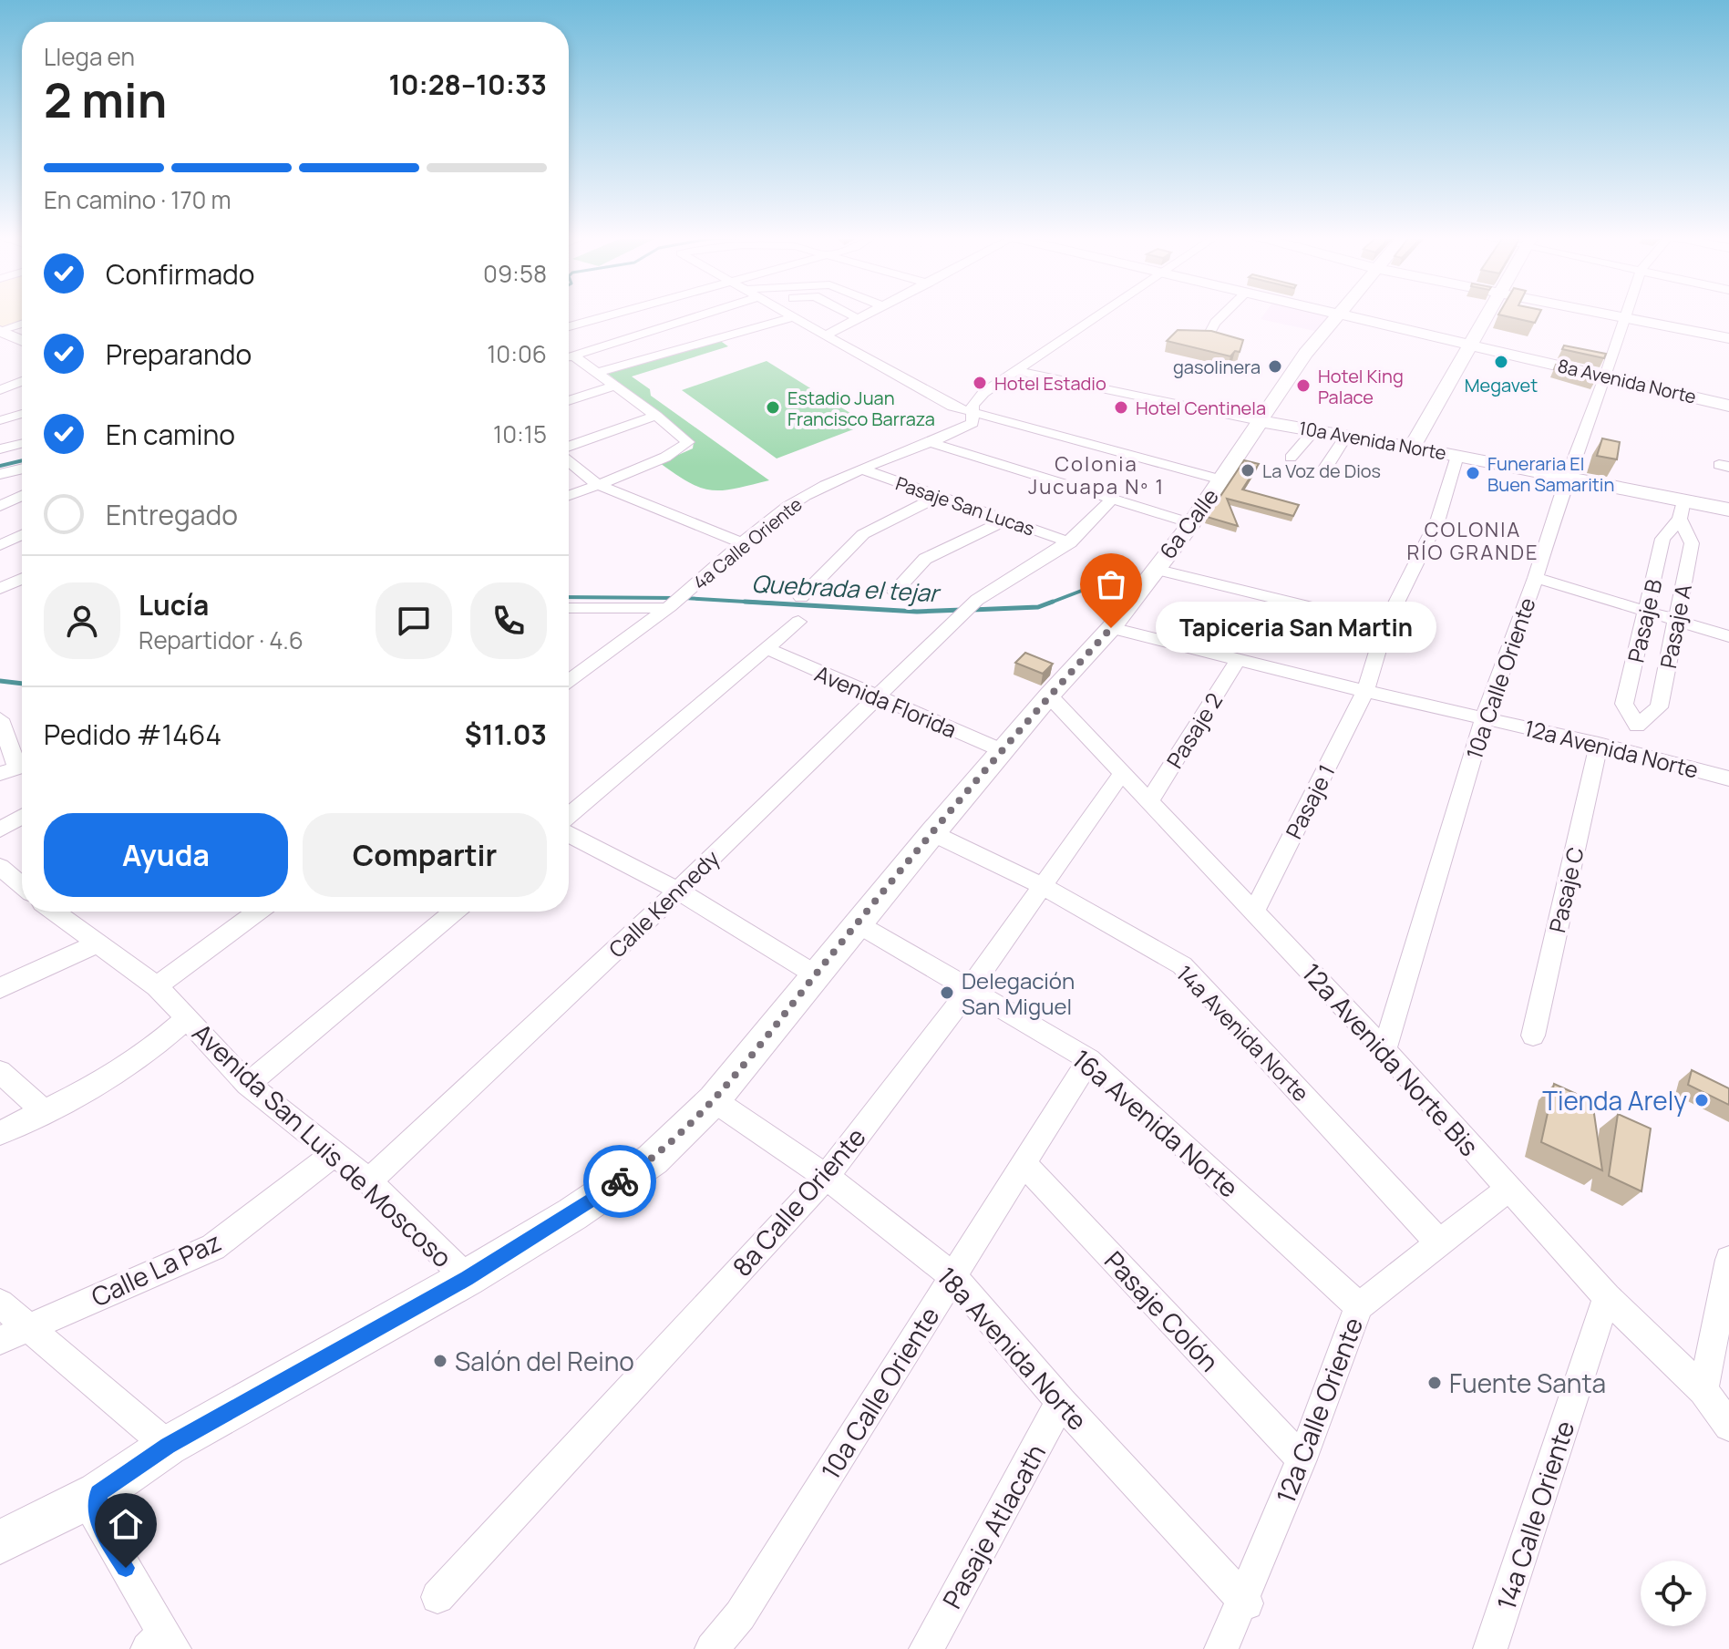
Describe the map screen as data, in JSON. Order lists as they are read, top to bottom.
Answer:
{
  "streets": {
    "street": [
      "8a Avenida Norte",
      "10a Avenida Norte",
      "Pasaje San Lucas",
      "6a Calle",
      "4a Calle Oriente",
      "Pasaje B",
      "Pasaje A",
      "10a Calle Oriente",
      "Avenida Florida",
      "Pasaje 2",
      "12a Avenida Norte",
      "Pasaje 1",
      "Pasaje C",
      "Calle Kennedy",
      "14a Avenida Norte",
      "12a Avenida Norte Bis",
      "16a Avenida Norte",
      "Avenida San Luis de Moscoso",
      "8a Calle Oriente",
      "Calle La Paz",
      "Pasaje Colón",
      "18a Avenida Norte",
      "12a Calle Oriente",
      "14a Calle Oriente",
      "Pasaje Atlacath"
    ]
  },
  "crossings": [
    ["8a Avenida Norte", "6a Calle"],
    ["8a Avenida Norte", "10a Calle Oriente"],
    ["10a Avenida Norte", "6a Calle"],
    ["10a Avenida Norte", "4a Calle Oriente"],
    ["10a Avenida Norte", "Pasaje B"],
    ["10a Avenida Norte", "Pasaje A"],
    ["10a Avenida Norte", "10a Calle Oriente"],
    ["Pasaje San Lucas", "4a Calle Oriente"],
    ["Pasaje San Lucas", "Calle Kennedy"],
    ["6a Calle", "Avenida Florida"],
    ["6a Calle", "12a Avenida Norte"],
    ["6a Calle", "14a Avenida Norte"],
    ["6a Calle", "12a Avenida Norte Bis"],
    ["6a Calle", "16a Avenida Norte"],
    ["6a Calle", "Avenida San Luis de Moscoso"],
    ["6a Calle", "18a Avenida Norte"],
    ["Pasaje B", "Pasaje A"],
    ["10a Calle Oriente", "12a Avenida Norte"],
    ["10a Calle Oriente", "12a Avenida Norte Bis"],
    ["10a Calle Oriente", "16a Avenida Norte"],
    ["10a Calle Oriente", "Pasaje Colón"],
    ["10a Calle Oriente", "18a Avenida Norte"],
    ["Avenida Florida", "Calle Kennedy"],
    ["Pasaje 2", "12a Avenida Norte"],
    ["Pasaje 2", "12a Avenida Norte Bis"],
    ["12a Avenida Norte", "Pasaje 1"],
    ["12a Avenida Norte", "Pasaje C"],
    ["Pasaje 1", "12a Avenida Norte Bis"],
    ["Calle Kennedy", "Avenida San Luis de Moscoso"],
    ["14a Avenida Norte", "8a Calle Oriente"],
    ["14a Avenida Norte", "12a Calle Oriente"],
    ["12a Avenida Norte Bis", "8a Calle Oriente"],
    ["12a Avenida Norte Bis", "12a Calle Oriente"],
    ["12a Avenida Norte Bis", "14a Calle Oriente"],
    ["16a Avenida Norte", "8a Calle Oriente"],
    ["16a Avenida Norte", "12a Calle Oriente"],
    ["Avenida San Luis de Moscoso", "Calle La Paz"],
    ["8a Calle Oriente", "18a Avenida Norte"],
    ["Pasaje Colón", "12a Calle Oriente"],
    ["18a Avenida Norte", "12a Calle Oriente"],
    ["18a Avenida Norte", "Pasaje Atlacath"]
  ],
  "districts": ["Colonia Jucuapa Nº 1", "COLONIA RÍO GRANDE"],
  "water": ["Quebrada el tejar"],
  "places": [
    "Megavet",
    "gasolinera",
    "Hotel Estadio",
    "Hotel King Palace",
    "Estadio Juan Francisco Barraza",
    "Hotel Centinela",
    "La Voz de Dios",
    "Funeraria El Buen Samaritin",
    "Tapiceria San Martin",
    "Delegación San Miguel",
    "Tienda Arely",
    "Salón del Reino",
    "Fuente Santa"
  ],
  "page": {
    "heading": ["2 min", "Llega en", "10:28–10:33"],
    "panel": [
      "Lucía",
      "Repartidor · 4.6",
      "Pedido #1464",
      "$11.03"
    ],
    "bar": "En camino · 170 m",
    "list": [
      ["Confirmado", "09:58"],
      ["Preparando", "10:06"],
      ["En camino", "10:15"],
      "Entregado"
    ],
    "bubble": "Tapiceria San Martin",
    "buttons": ["Ayuda", "Compartir"]
  }
}
